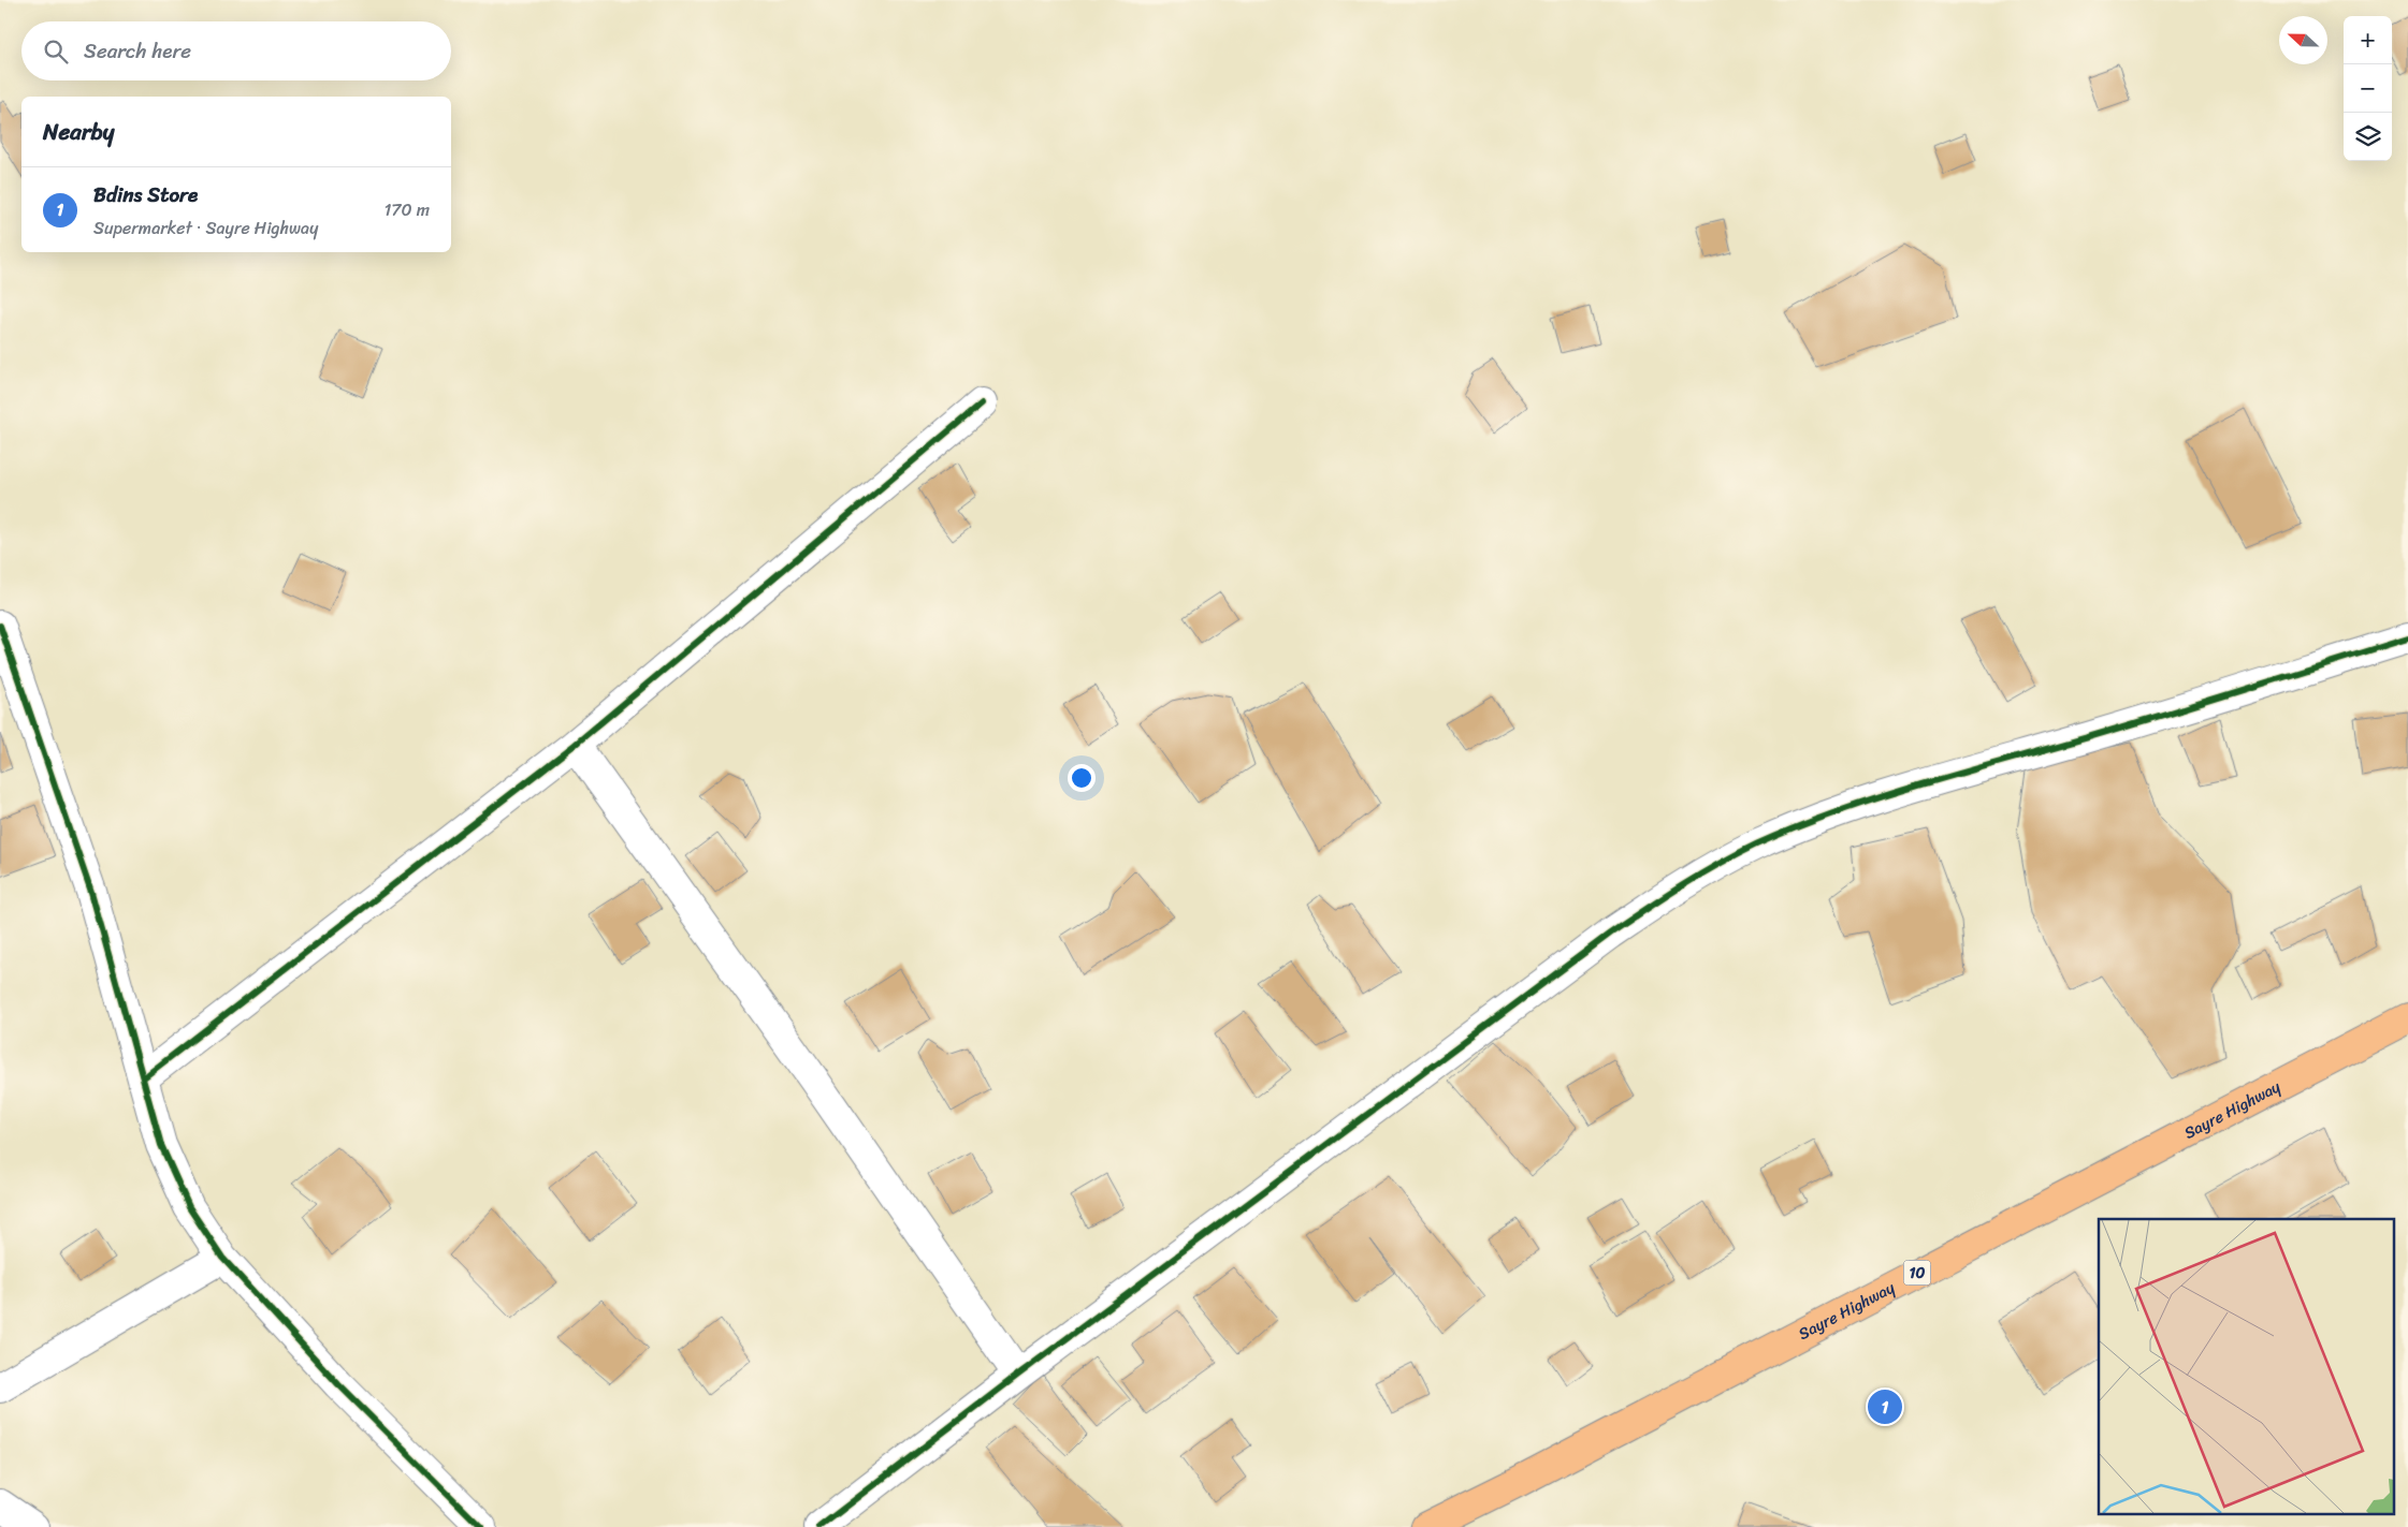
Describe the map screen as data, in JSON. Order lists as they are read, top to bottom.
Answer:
{
  "streets": {
    "highway": ["Sayre Highway", "10"]
  },
  "north": "left",
  "page": {
    "map_buttons": ["+", "−"],
    "search": "Search here",
    "heading": "Nearby",
    "list": [
      {
        "mark": "1",
        "name": "Bdins Store",
        "note": "Supermarket · Sayre Highway",
        "value": "170 m"
      }
    ],
    "pins": "1"
  }
}
